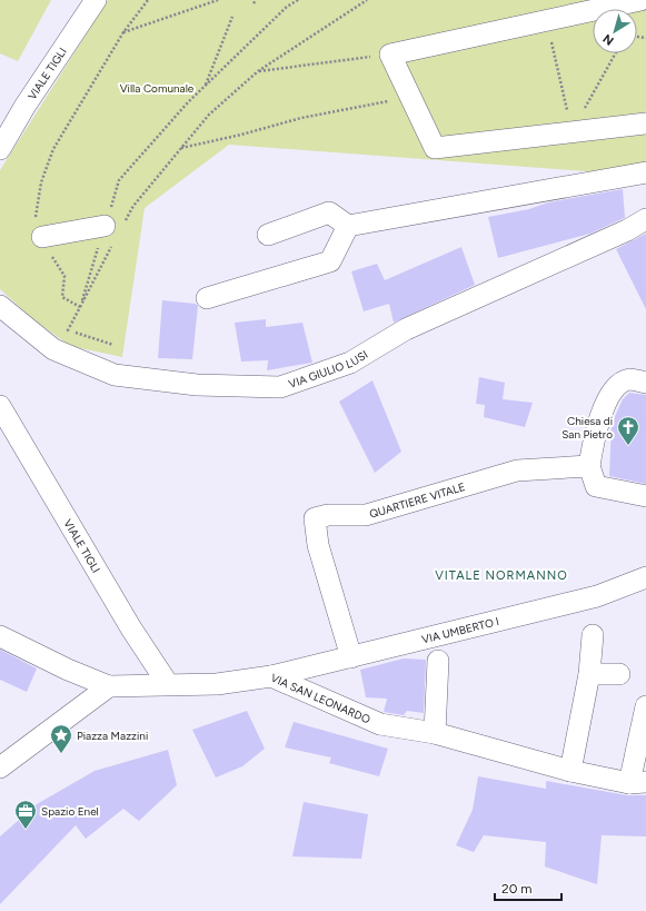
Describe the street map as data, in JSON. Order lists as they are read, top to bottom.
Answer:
{
  "streets": {
    "street": [
      "VIALE TIGLI",
      "VIA GIULIO LUSI",
      "QUARTIERE VITALE",
      "VIA UMBERTO I",
      "VIA SAN LEONARDO"
    ]
  },
  "crossings": [
    ["VIALE TIGLI", "VIA SAN LEONARDO"],
    ["QUARTIERE VITALE", "VIA UMBERTO I"],
    ["VIA UMBERTO I", "VIA SAN LEONARDO"]
  ],
  "districts": ["VITALE NORMANNO"],
  "parks": ["Villa Comunale"],
  "places": {
    "church": ["Chiesa di San Pietro"],
    "place": ["Piazza Mazzini"],
    "office": ["Spazio Enel"]
  },
  "scale_bar": "20 m",
  "north": "bottom left"
}
